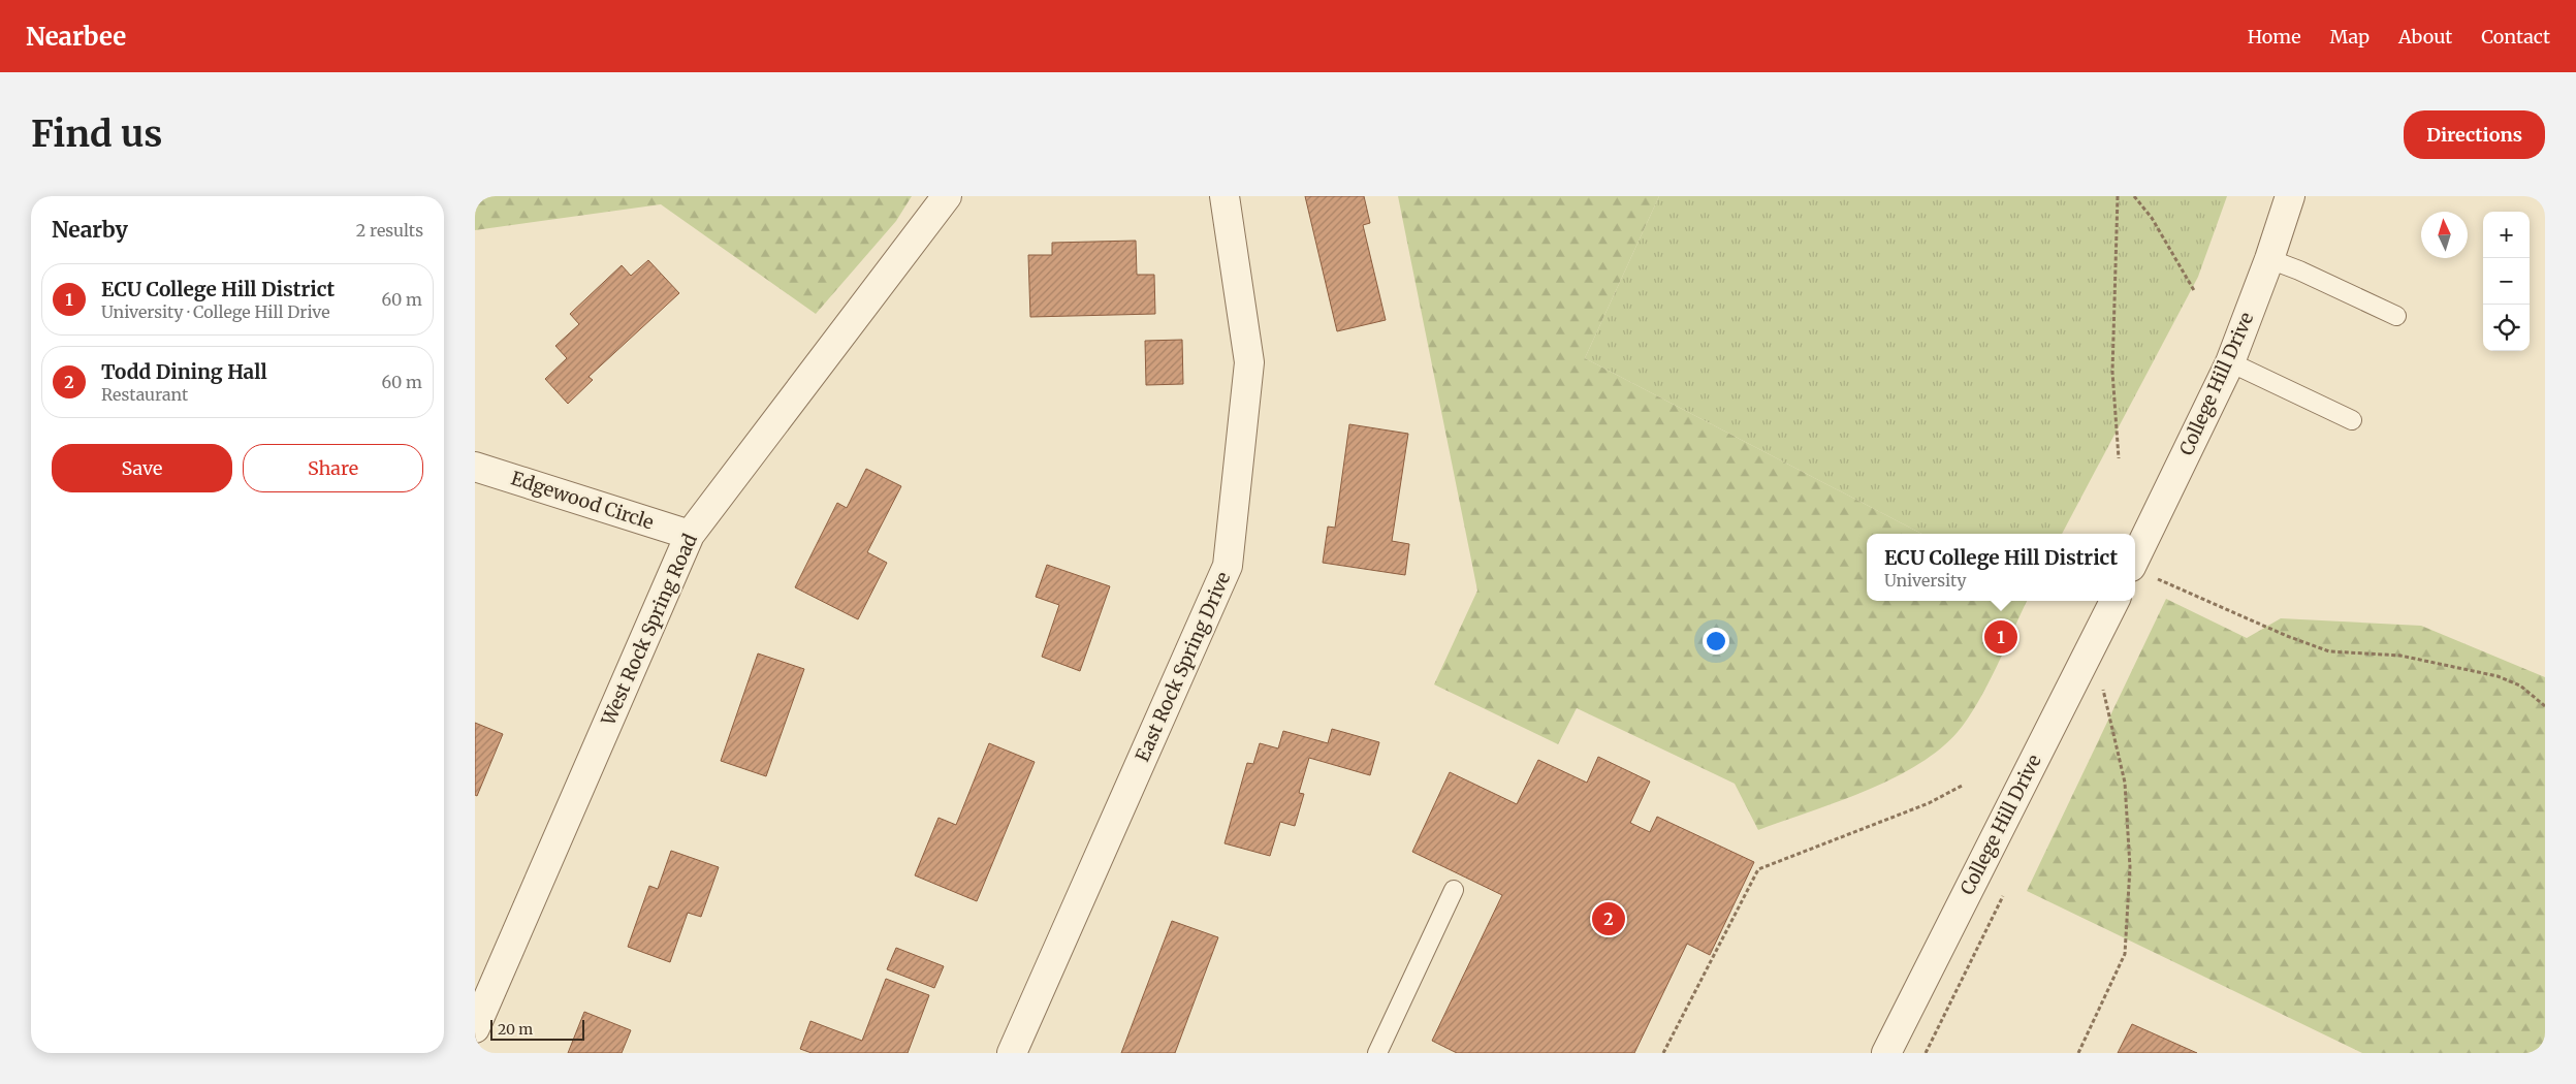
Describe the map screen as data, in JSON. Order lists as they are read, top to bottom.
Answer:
{
  "streets": {
    "street": [
      "College Hill Drive",
      "Edgewood Circle",
      "West Rock Spring Road",
      "East Rock Spring Drive"
    ]
  },
  "crossings": [
    ["Edgewood Circle", "West Rock Spring Road"]
  ],
  "scale_bar": "20 m",
  "north": "top",
  "page": {
    "header": "Nearbee",
    "nav": [
      "Home",
      "Map",
      "About",
      "Contact"
    ],
    "buttons": [
      "Directions",
      ["Save", "Share"]
    ],
    "title": "Find us",
    "heading": ["Nearby", "2 results"],
    "map_buttons": ["+", "−"],
    "list": [
      {
        "mark": "1",
        "name": "ECU College Hill District",
        "note": "University · College Hill Drive",
        "value": "60 m"
      },
      {
        "mark": "2",
        "name": "Todd Dining Hall",
        "note": "Restaurant",
        "value": "60 m"
      }
    ],
    "popup": ["ECU College Hill District", "University"],
    "pins": ["1", "2"],
    "scale": "20 m"
  }
}
